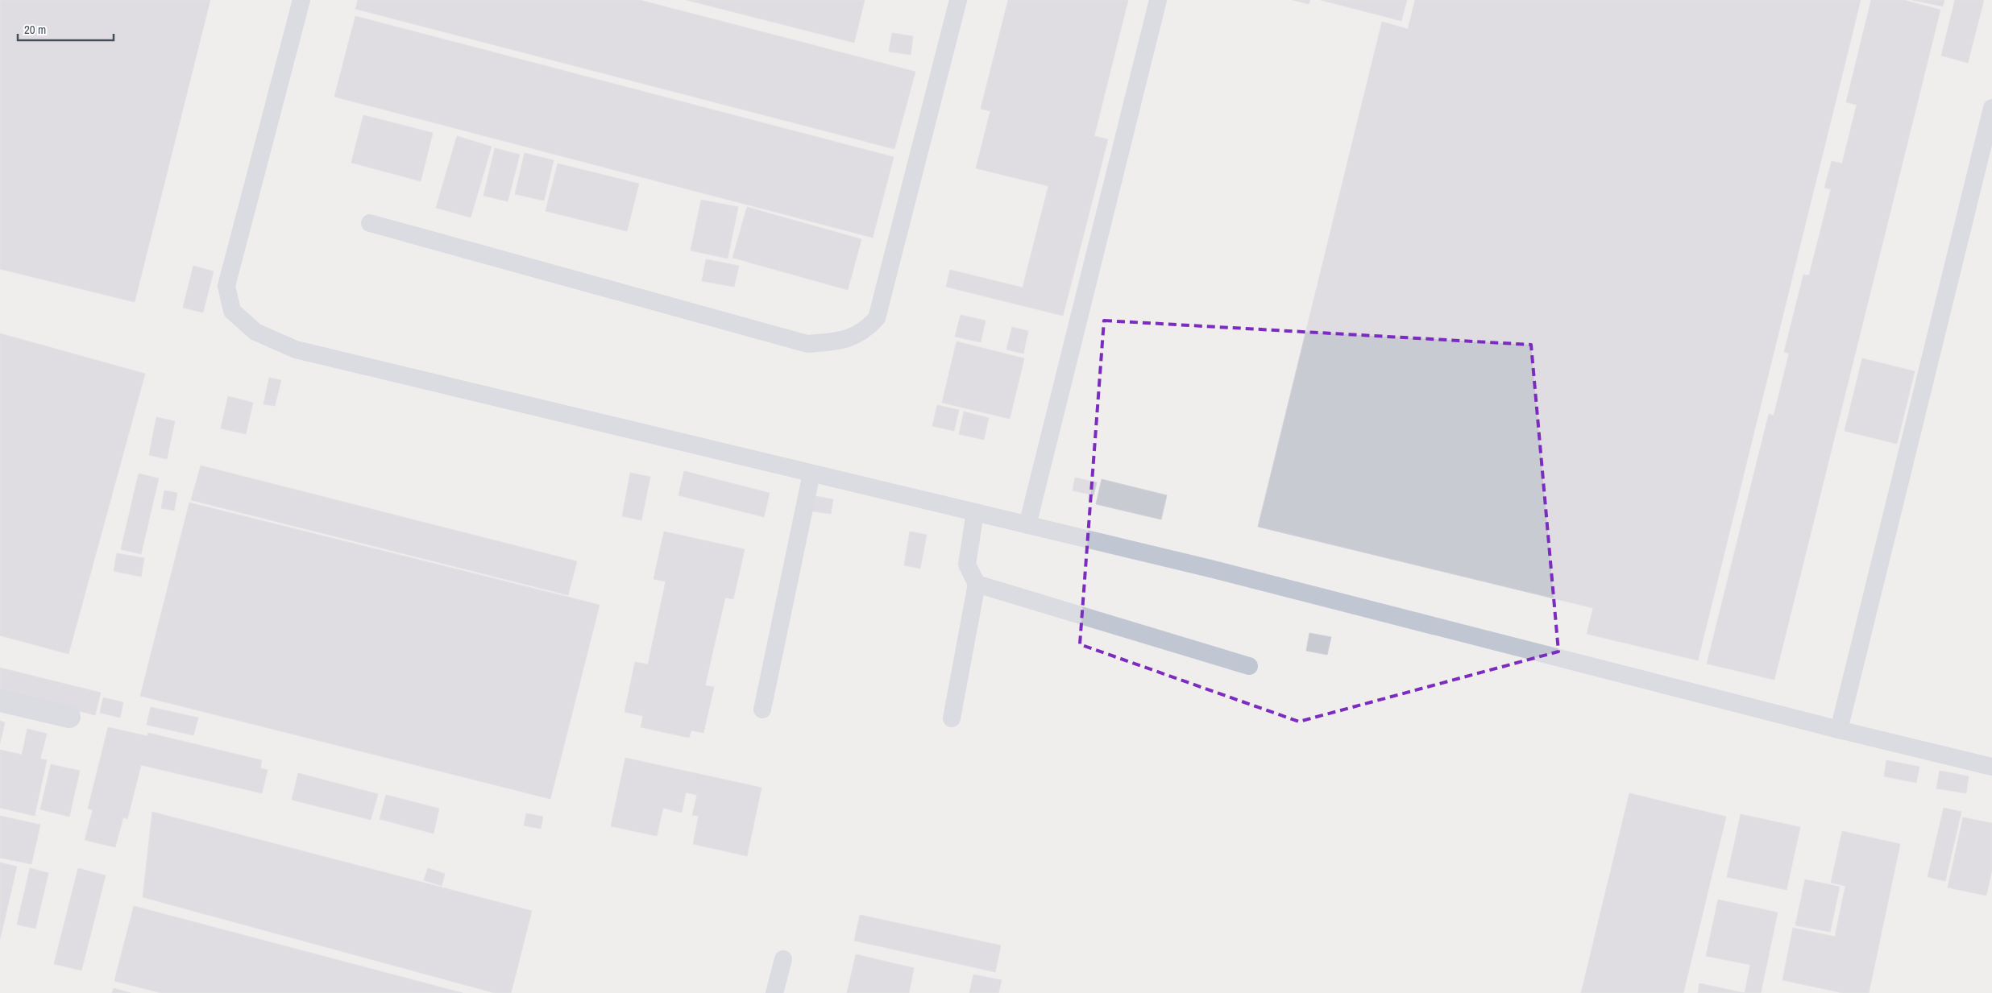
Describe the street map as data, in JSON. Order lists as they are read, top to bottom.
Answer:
{
  "scale_bar": "20 m"
}
